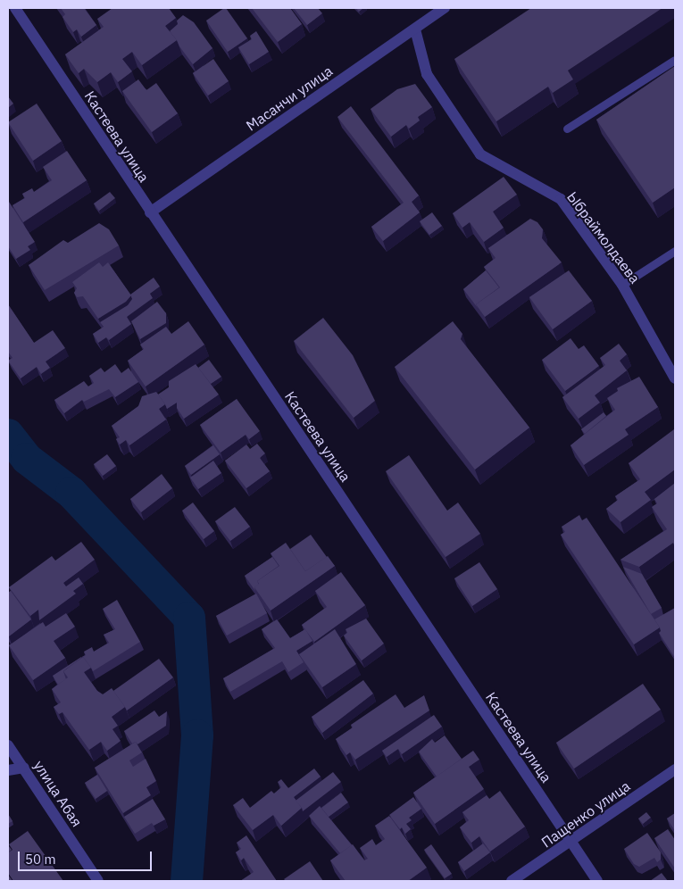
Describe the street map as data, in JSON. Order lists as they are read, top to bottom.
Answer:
{
  "streets": {
    "street": [
      "Масанчи улица",
      "Кастеева улица",
      "Ыбраймолдаева",
      "улица Абая",
      "Пащенко улица"
    ]
  },
  "crossings": [
    ["Масанчи улица", "Кастеева улица"],
    ["Масанчи улица", "Ыбраймолдаева"],
    ["Кастеева улица", "Пащенко улица"]
  ],
  "scale_bar": "50 m"
}
